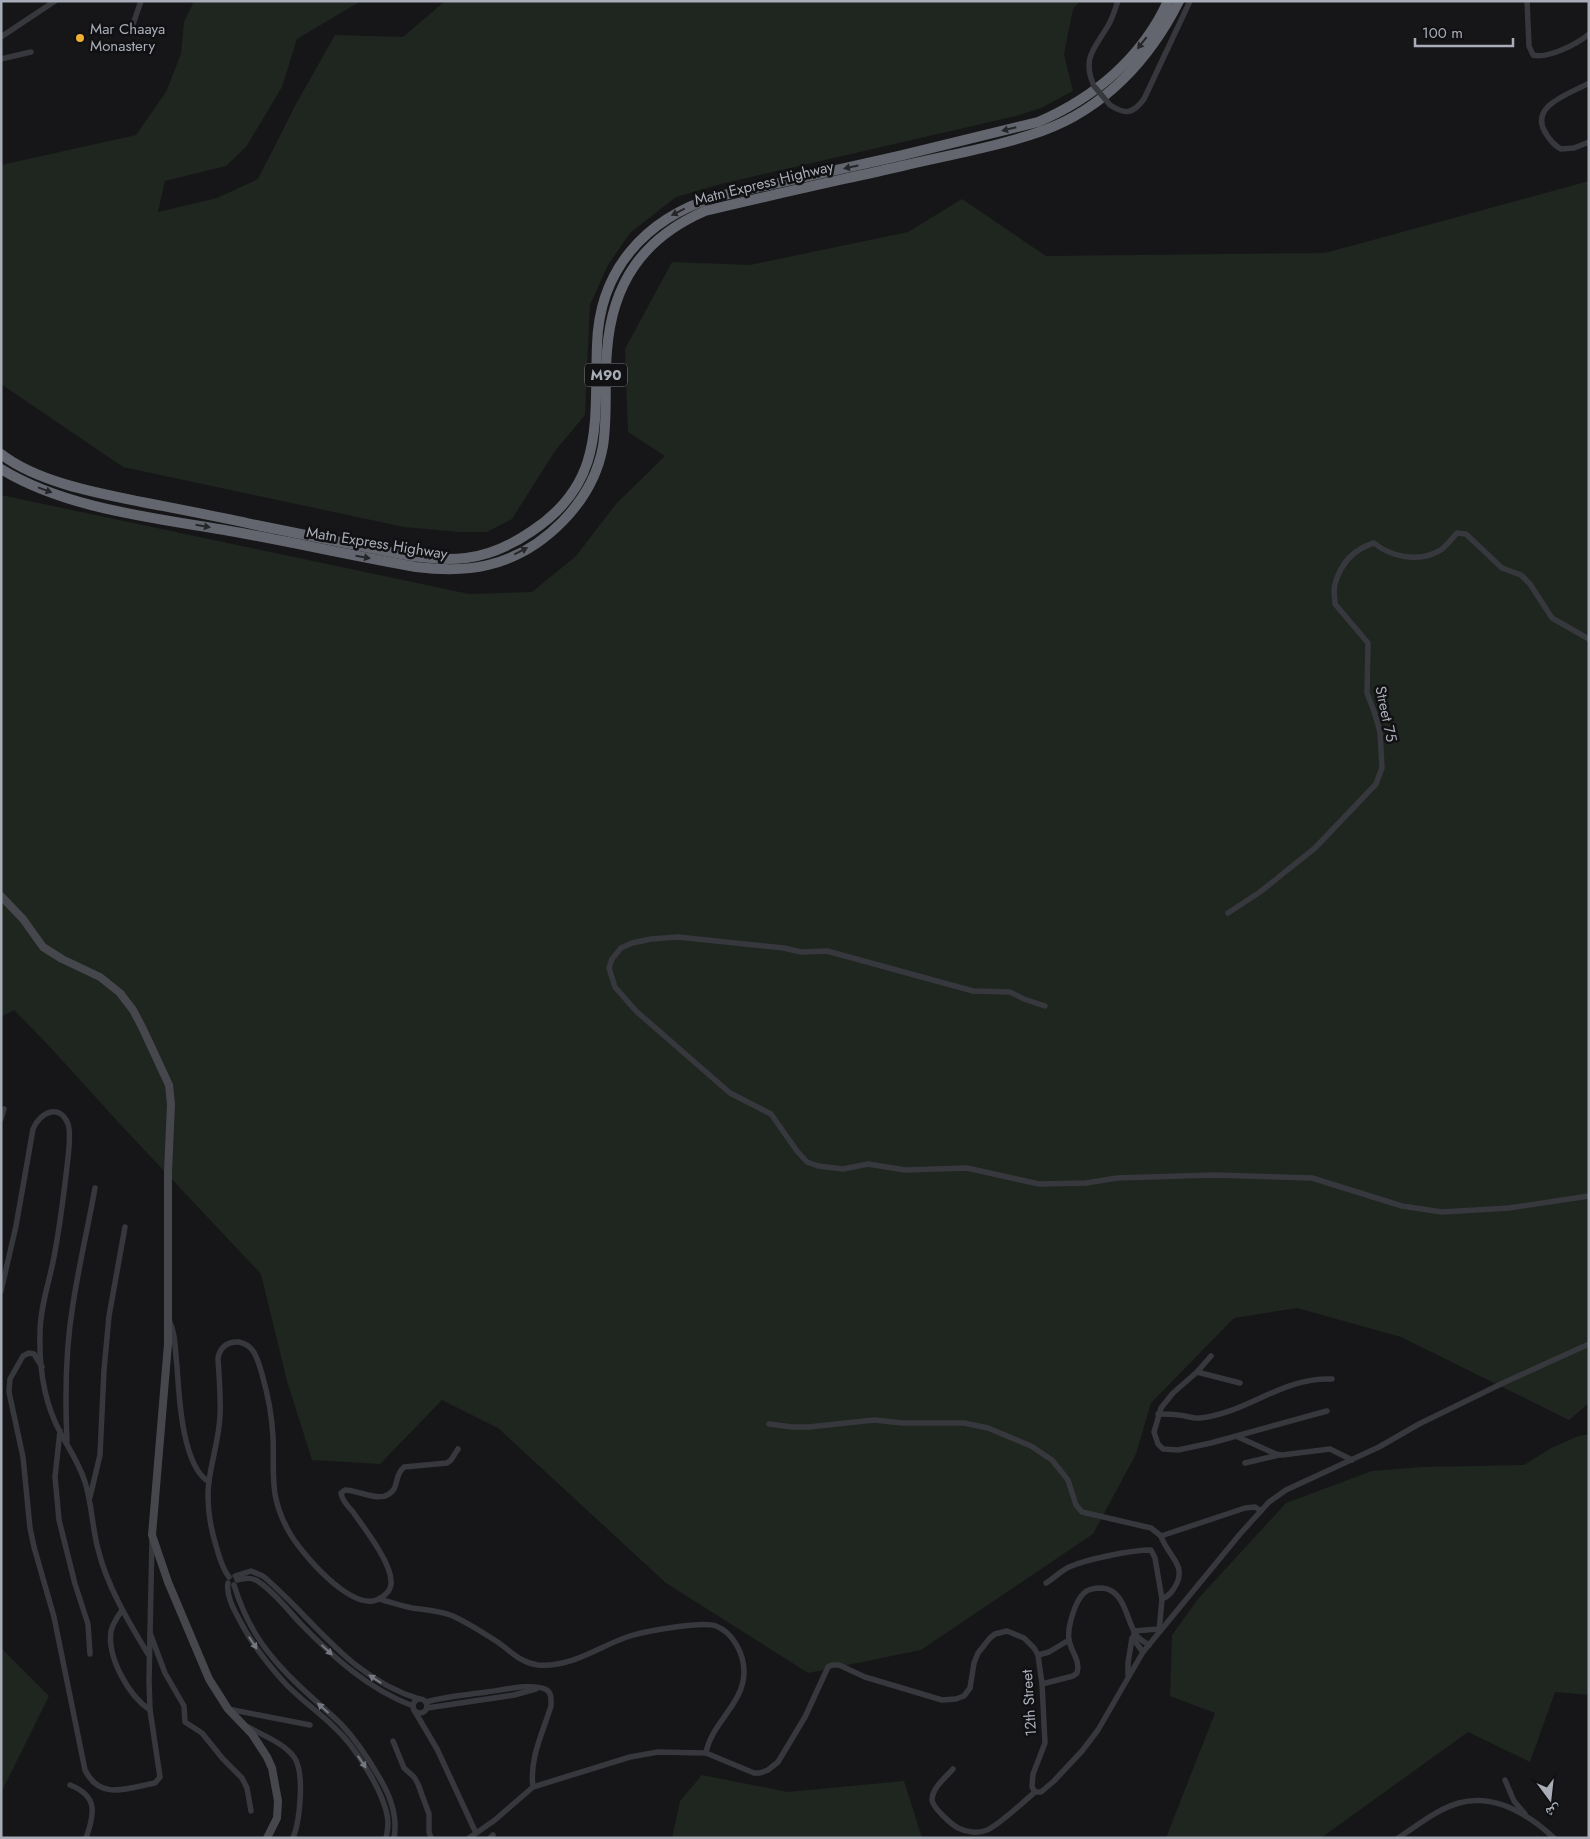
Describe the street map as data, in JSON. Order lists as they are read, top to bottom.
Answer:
{
  "streets": {
    "highway": ["Matn Express Highway", "M90"],
    "street": ["Street 75", "12th Street"]
  },
  "places": ["Mar Chaaya Monastery"],
  "scale_bar": "100 m",
  "north": "bottom"
}
